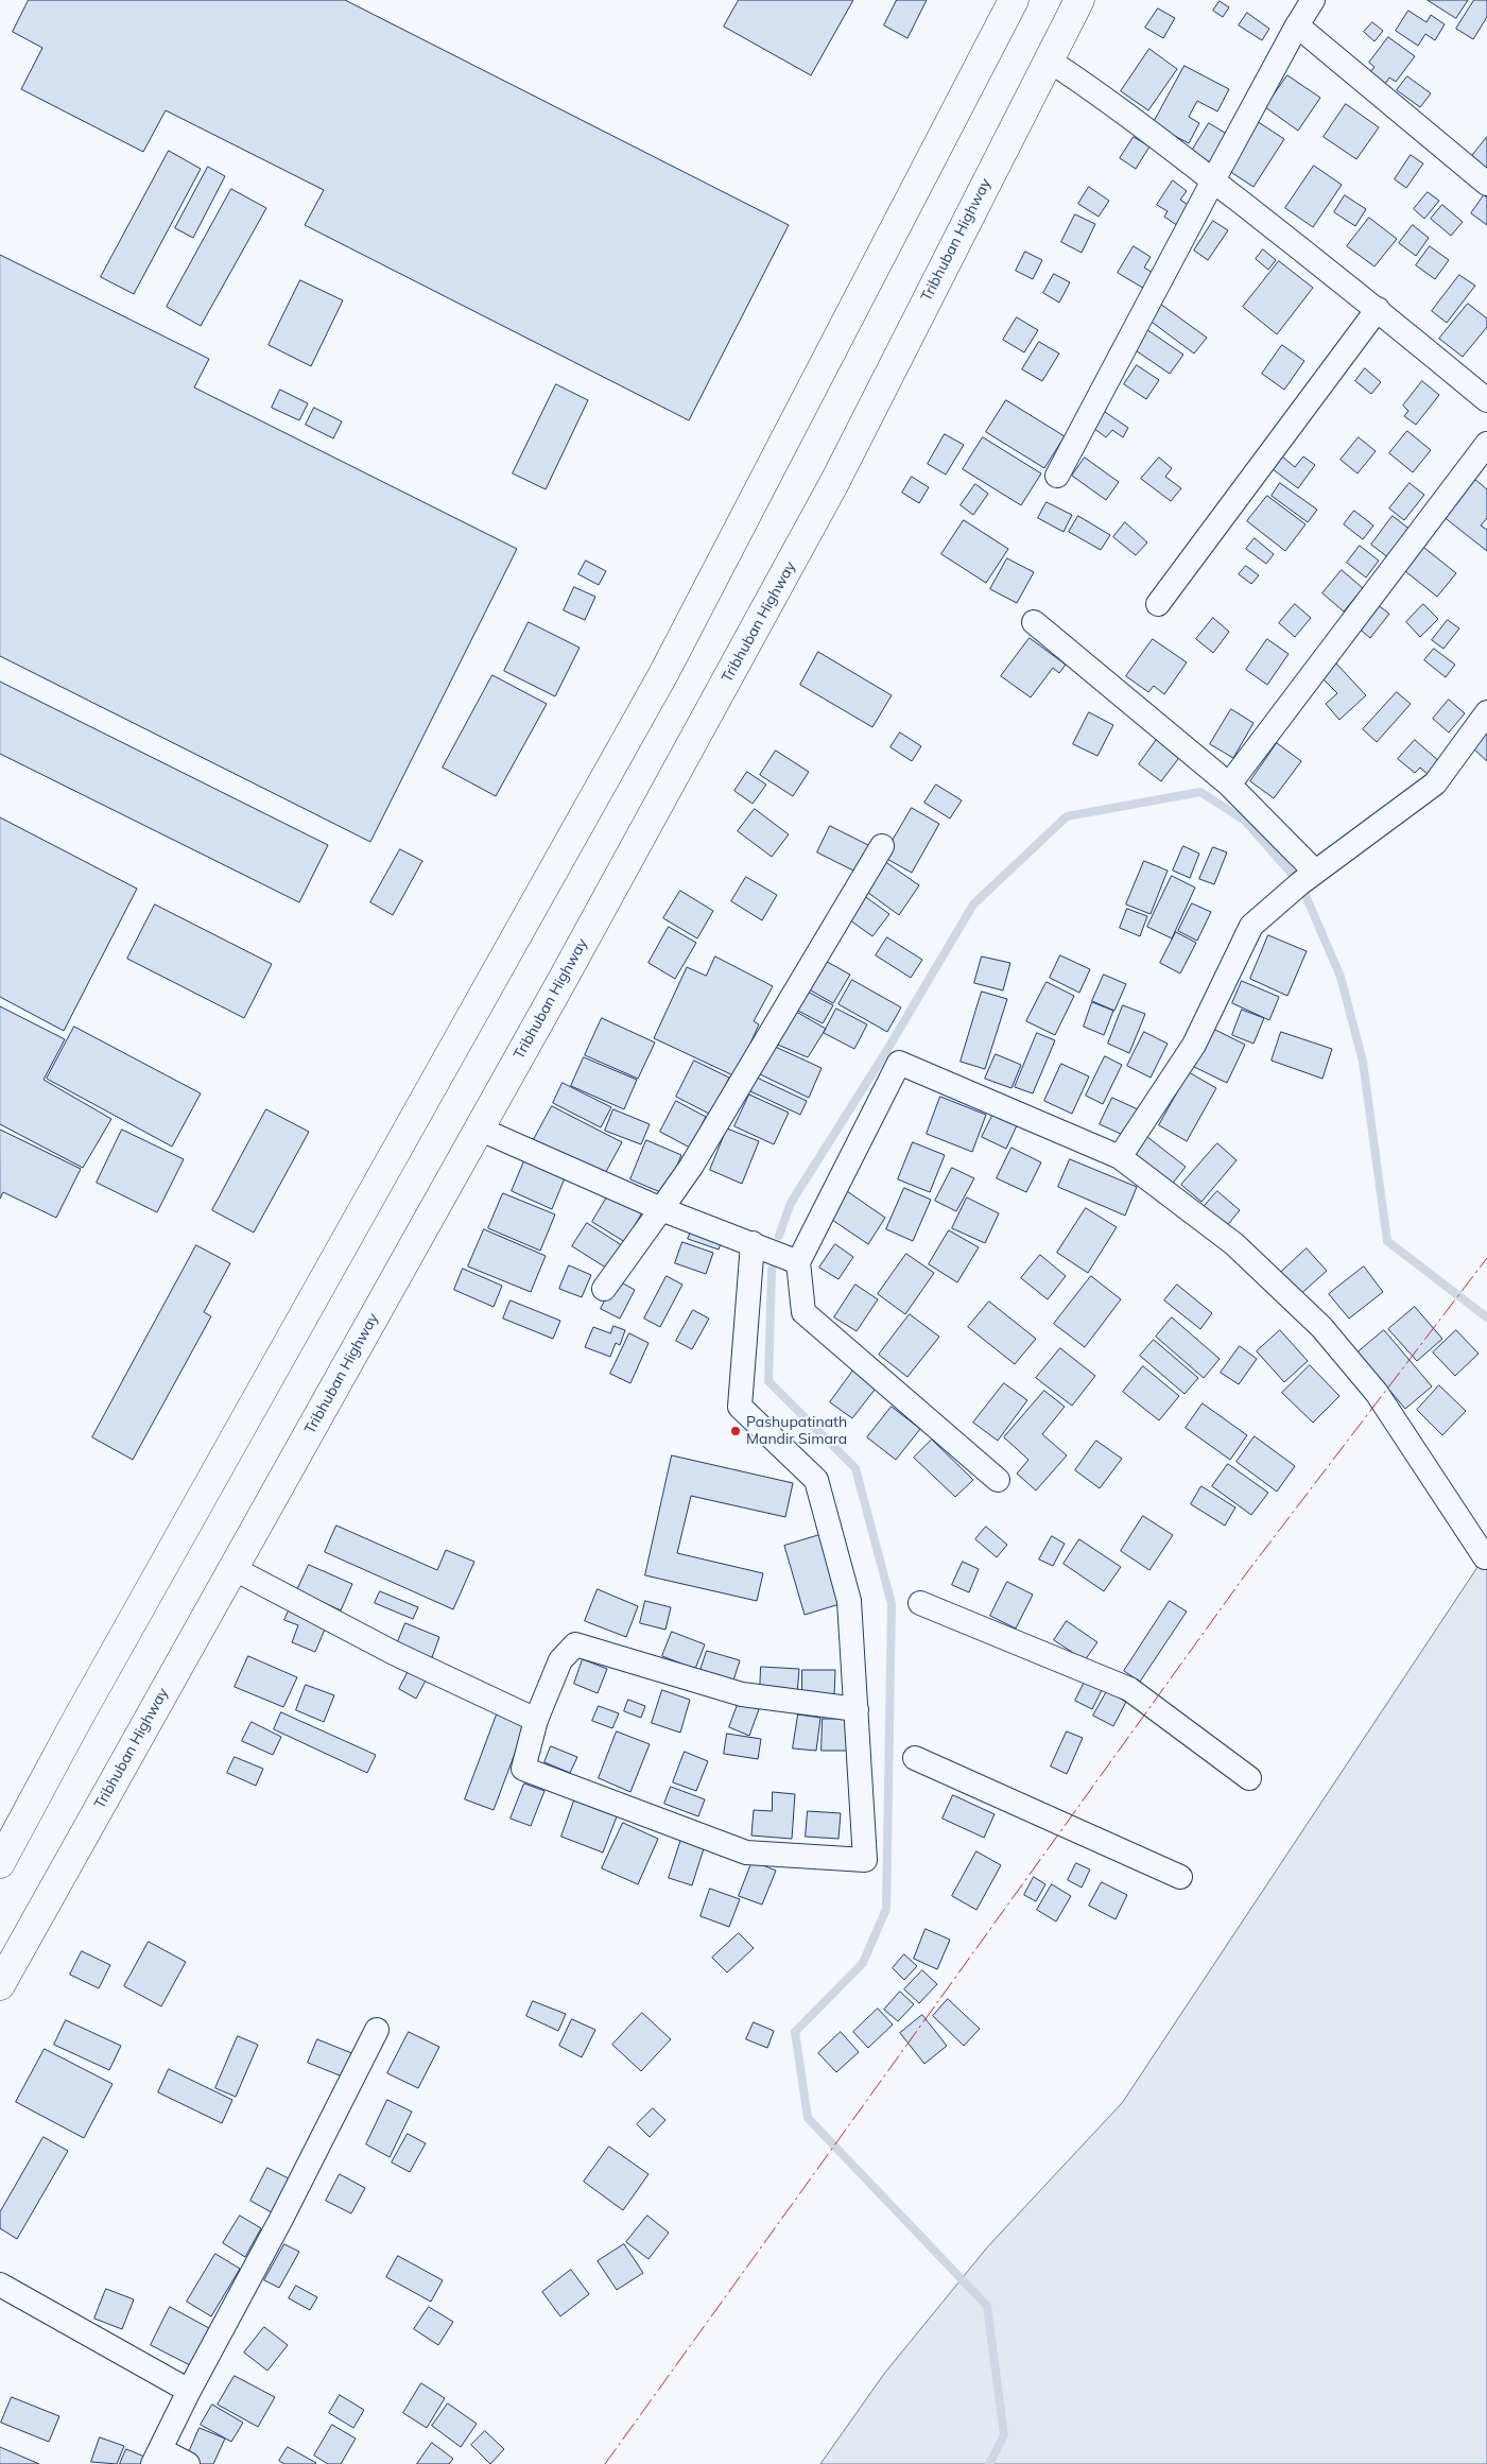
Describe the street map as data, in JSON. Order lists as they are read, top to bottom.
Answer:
{
  "streets": {
    "highway": ["Tribhuban Highway"]
  },
  "places": ["Pashupatinath Mandir Simara"]
}
